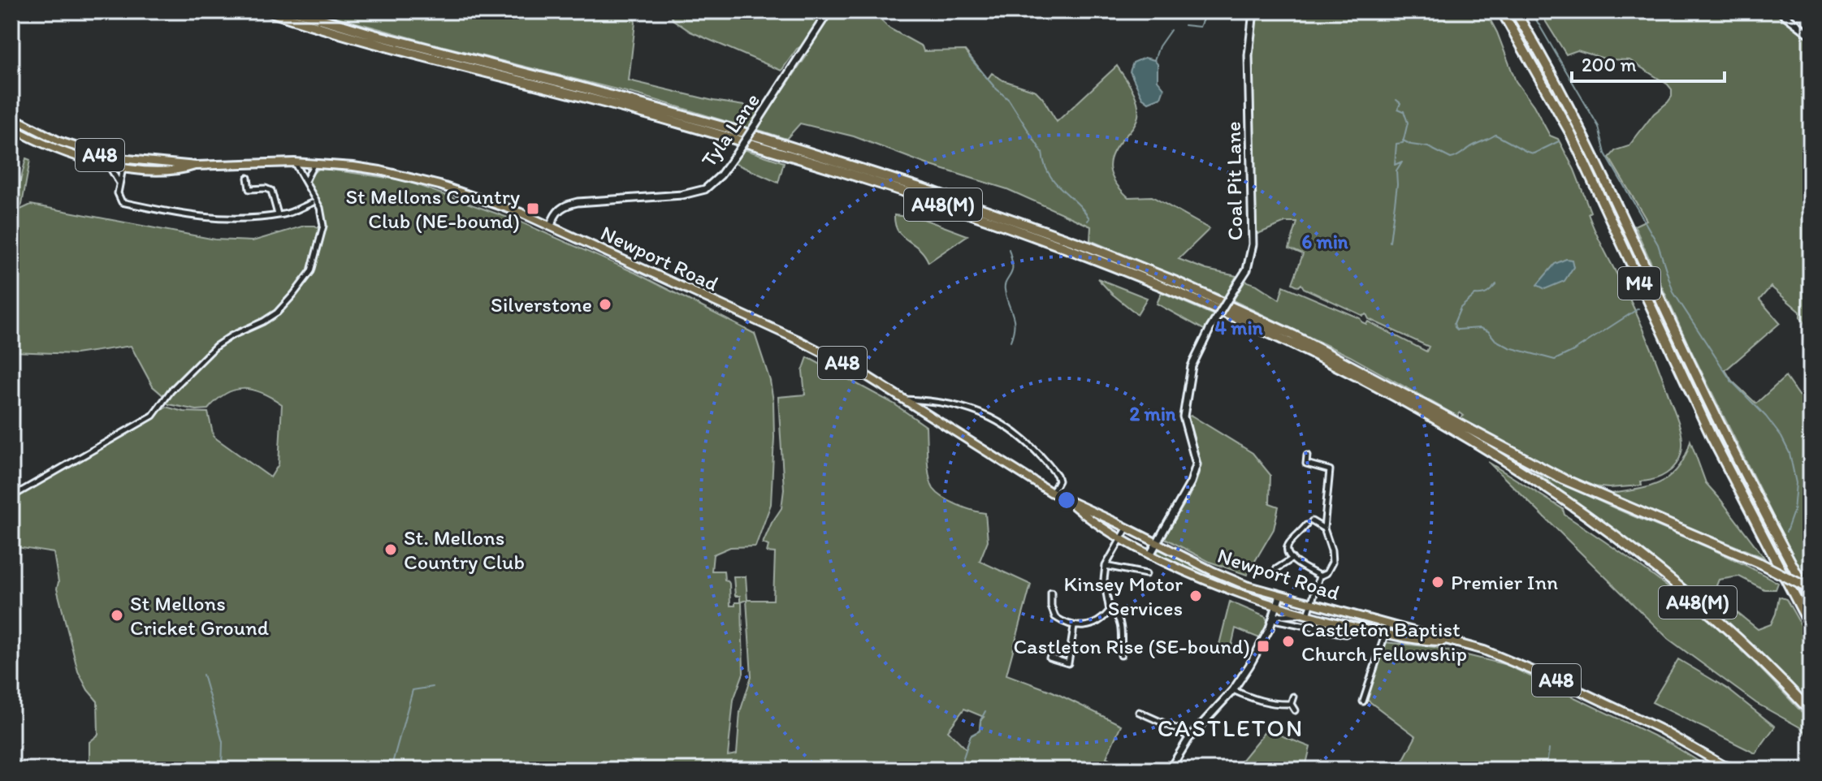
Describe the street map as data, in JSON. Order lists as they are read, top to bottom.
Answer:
{
  "streets": {
    "highway": ["A48(M)", "M4"],
    "main road": ["A48", "Newport Road"],
    "street": ["Tyla Lane", "Coal Pit Lane"]
  },
  "crossings": [
    ["Tyla Lane", "Newport Road"],
    ["A48", "Newport Road"],
    ["Coal Pit Lane", "Newport Road"]
  ],
  "districts": ["CASTLETON"],
  "places": {
    "transit": ["St Mellons Country Club (NE-bound)", "Castleton Rise (SE-bound)"],
    "other": [
      "Silverstone",
      "St. Mellons Country Club",
      "Premier Inn",
      "Kinsey Motor Services",
      "St Mellons Cricket Ground",
      "Castleton Baptist Church Fellowship"
    ]
  },
  "scale_bar": "200 m",
  "rings": ["6 min", "4 min", "2 min"]
}
